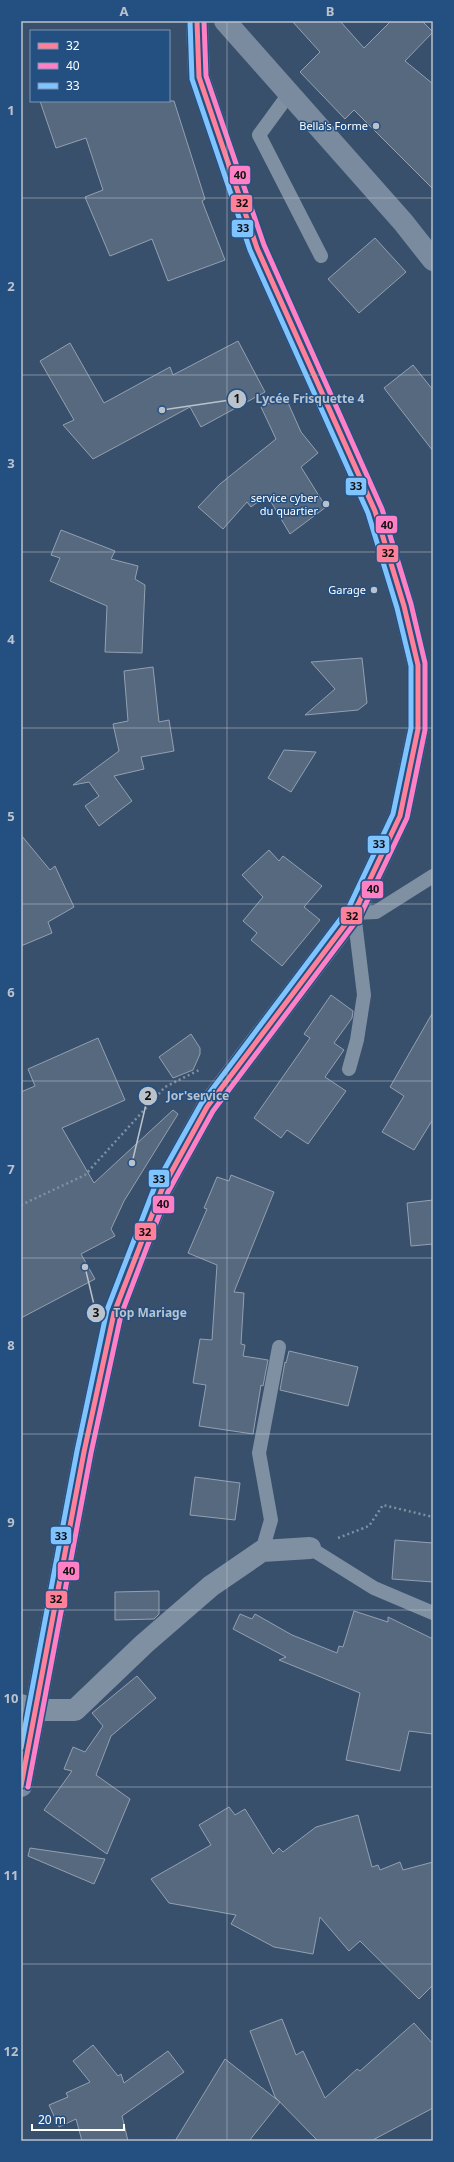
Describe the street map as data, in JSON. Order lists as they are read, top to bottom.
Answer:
{
  "places": [
    "Bella's Forme",
    "Lycée Frisquette 4",
    "service cyber du quartier",
    "Garage",
    "Jor'service",
    "Top Mariage"
  ],
  "lines": ["transit line 32", "transit line 40", "transit line 33"],
  "legend": ["32", "40", "33"],
  "scale_bar": "20 m",
  "grid": {
    "columns": ["A", "B"],
    "rows": [
      "1",
      "2",
      "3",
      "4",
      "5",
      "6",
      "7",
      "8",
      "9",
      "10",
      "11",
      "12"
    ]
  }
}
